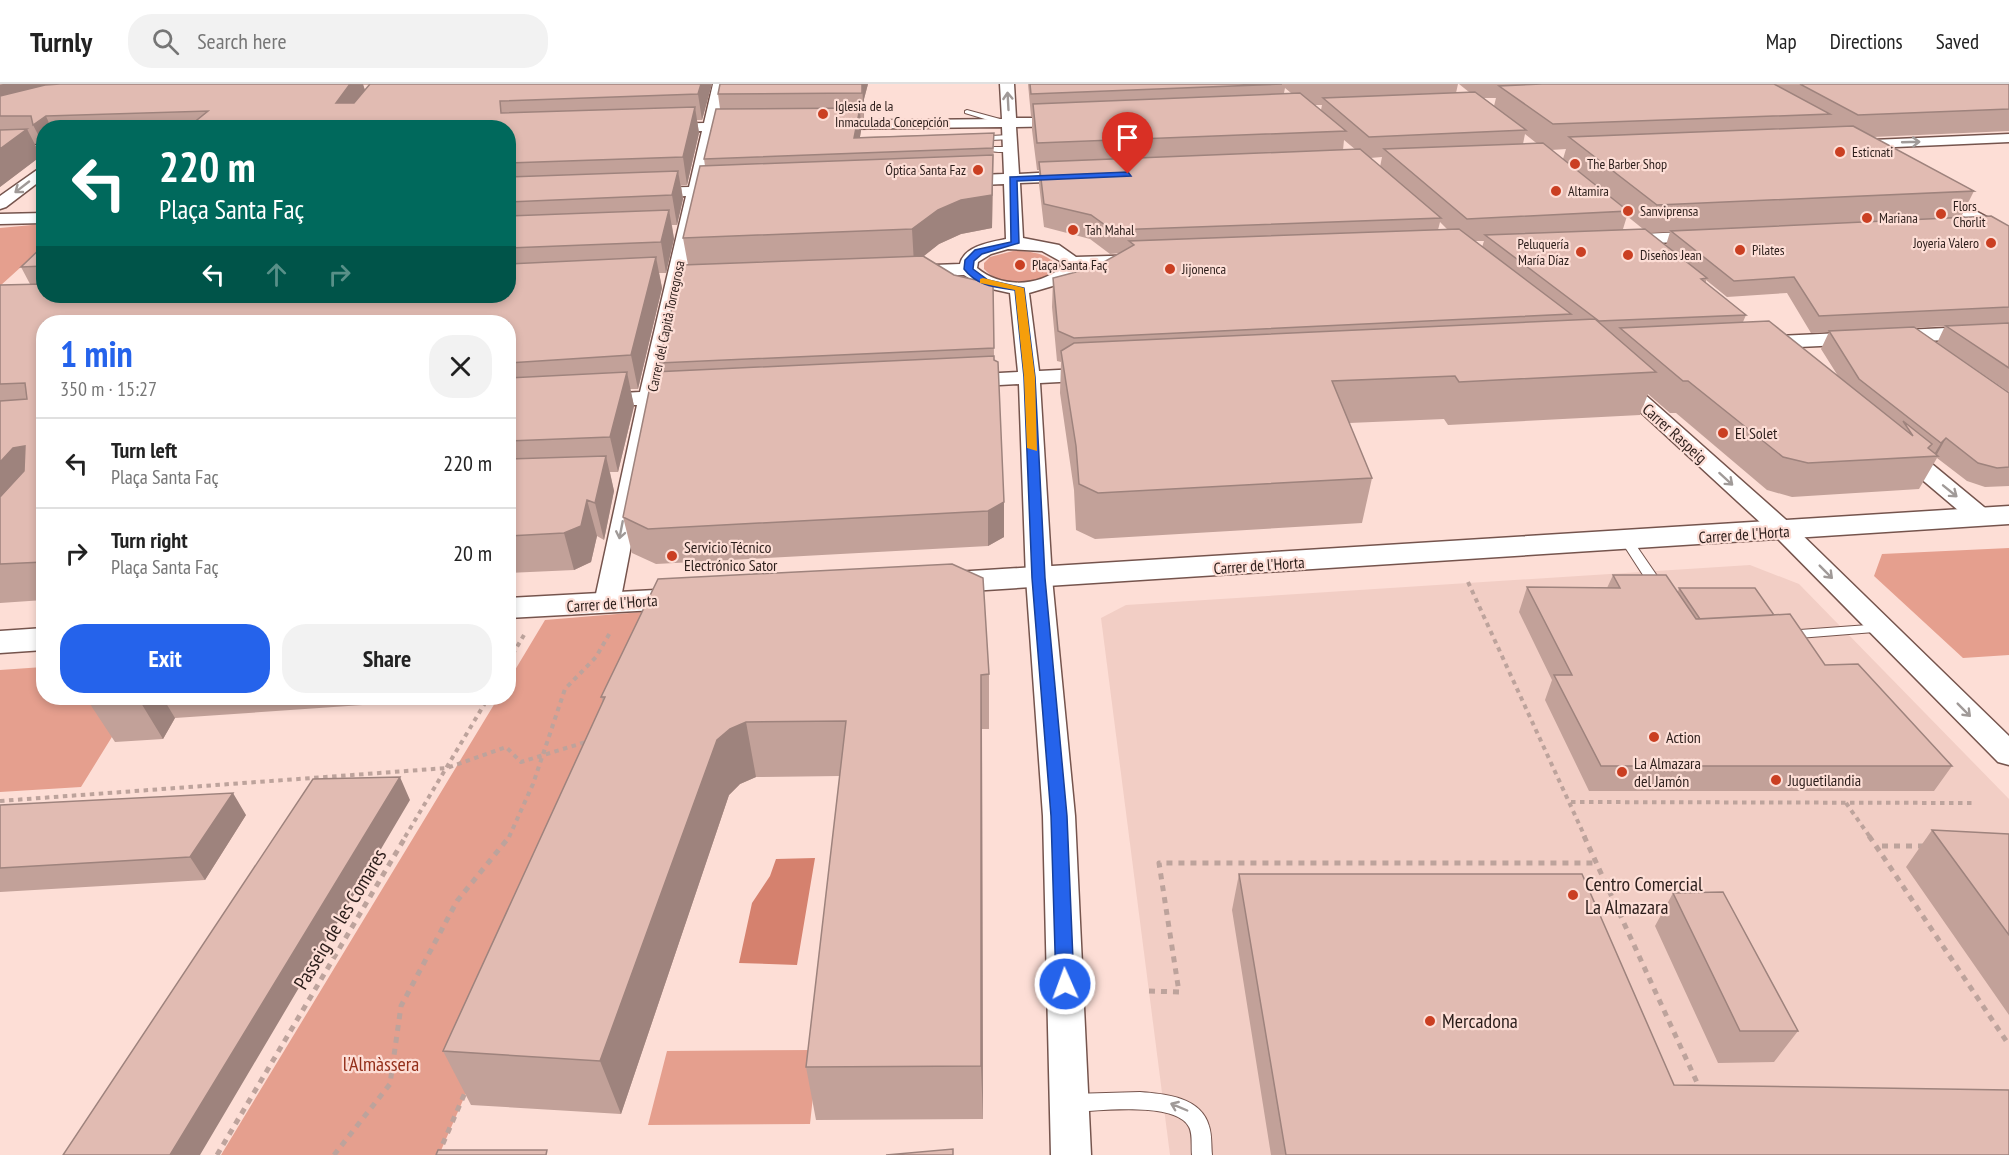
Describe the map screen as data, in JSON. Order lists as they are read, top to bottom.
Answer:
{
  "streets": {
    "street": ["Carrer del Capità Torregrosa", "Carrer Raspeig", "Carrer de l'Horta"],
    "path": ["Passeig de les Comares"]
  },
  "crossings": [
    ["Carrer del Capità Torregrosa", "Carrer de l'Horta"],
    ["Carrer Raspeig", "Carrer de l'Horta"]
  ],
  "one_way": ["Carrer del Capità Torregrosa"],
  "parks": ["l'Almàssera"],
  "places": [
    "Iglesia de la Inmaculada Concepción",
    "Esticnati",
    "The Barber Shop",
    "Óptica Santa Faz",
    "Altamira",
    "Sanviprensa",
    "Flors Chorlit",
    "Mariana",
    "Tah Mahal",
    "Joyeria Valero",
    "Pilates",
    "Peluquería María Díaz",
    "Diseños Jean",
    "Plaça Santa Faç",
    "Jijonenca",
    "El Solet",
    "Servicio Técnico Electrónico Sator",
    "Action",
    "La Almazara del Jamón",
    "Juguetilandia",
    "Centro Comercial La Almazara",
    "Mercadona"
  ],
  "page": {
    "header": "Turnly",
    "search": "Search here",
    "nav": ["Map", "Directions", "Saved"],
    "turn": ["220 m", "Plaça Santa Faç"],
    "heading": ["1 min", "350 m · 15:27"],
    "list": [
      {
        "name": "Turn left",
        "note": "Plaça Santa Faç",
        "value": "220 m"
      },
      {
        "name": "Turn right",
        "note": "Plaça Santa Faç",
        "value": "20 m"
      }
    ],
    "buttons": ["Exit", "Share"]
  }
}
